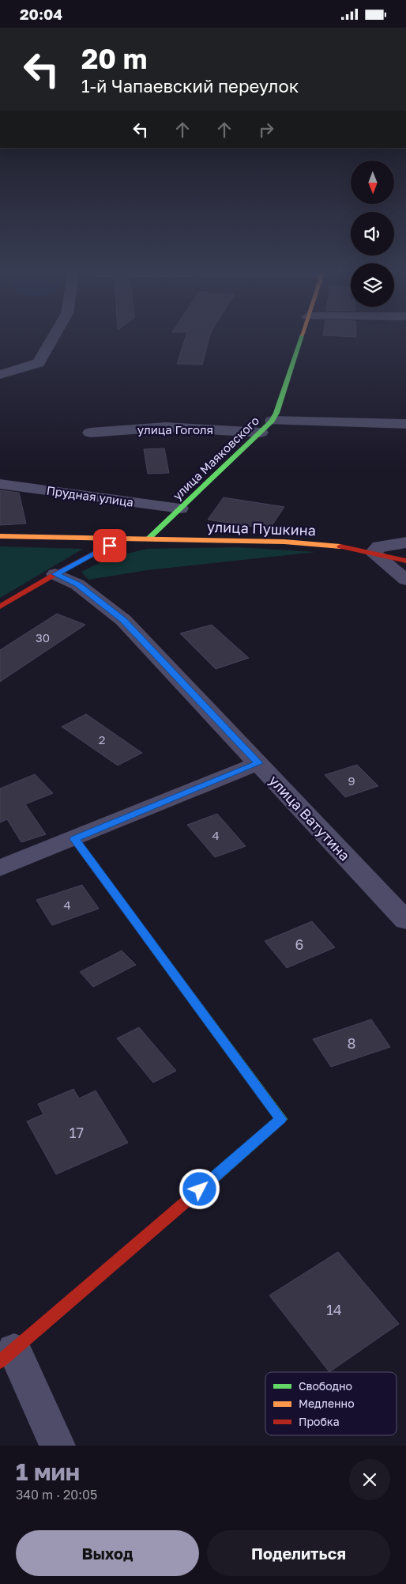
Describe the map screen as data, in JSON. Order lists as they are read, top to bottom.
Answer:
{
  "streets": {
    "street": [
      "улица Гоголя",
      "улица Маяковского",
      "Прудная улица",
      "улица Пушкина",
      "улица Ватутина"
    ]
  },
  "crossings": [
    ["улица Гоголя", "улица Маяковского"],
    ["улица Маяковского", "Прудная улица"],
    ["улица Маяковского", "улица Пушкина"]
  ],
  "house_numbers": [
    "30",
    "2",
    "9",
    "4",
    "4",
    "6",
    "8",
    "17",
    "14"
  ],
  "legend": ["Свободно", "Медленно", "Пробка"],
  "north": "bottom",
  "page": {
    "status": "20:04",
    "turn": ["20 m", "1-й Чапаевский переулок"],
    "heading": ["1 мин", "340 m · 20:05"],
    "buttons": ["Выход", "Поделиться"]
  }
}
